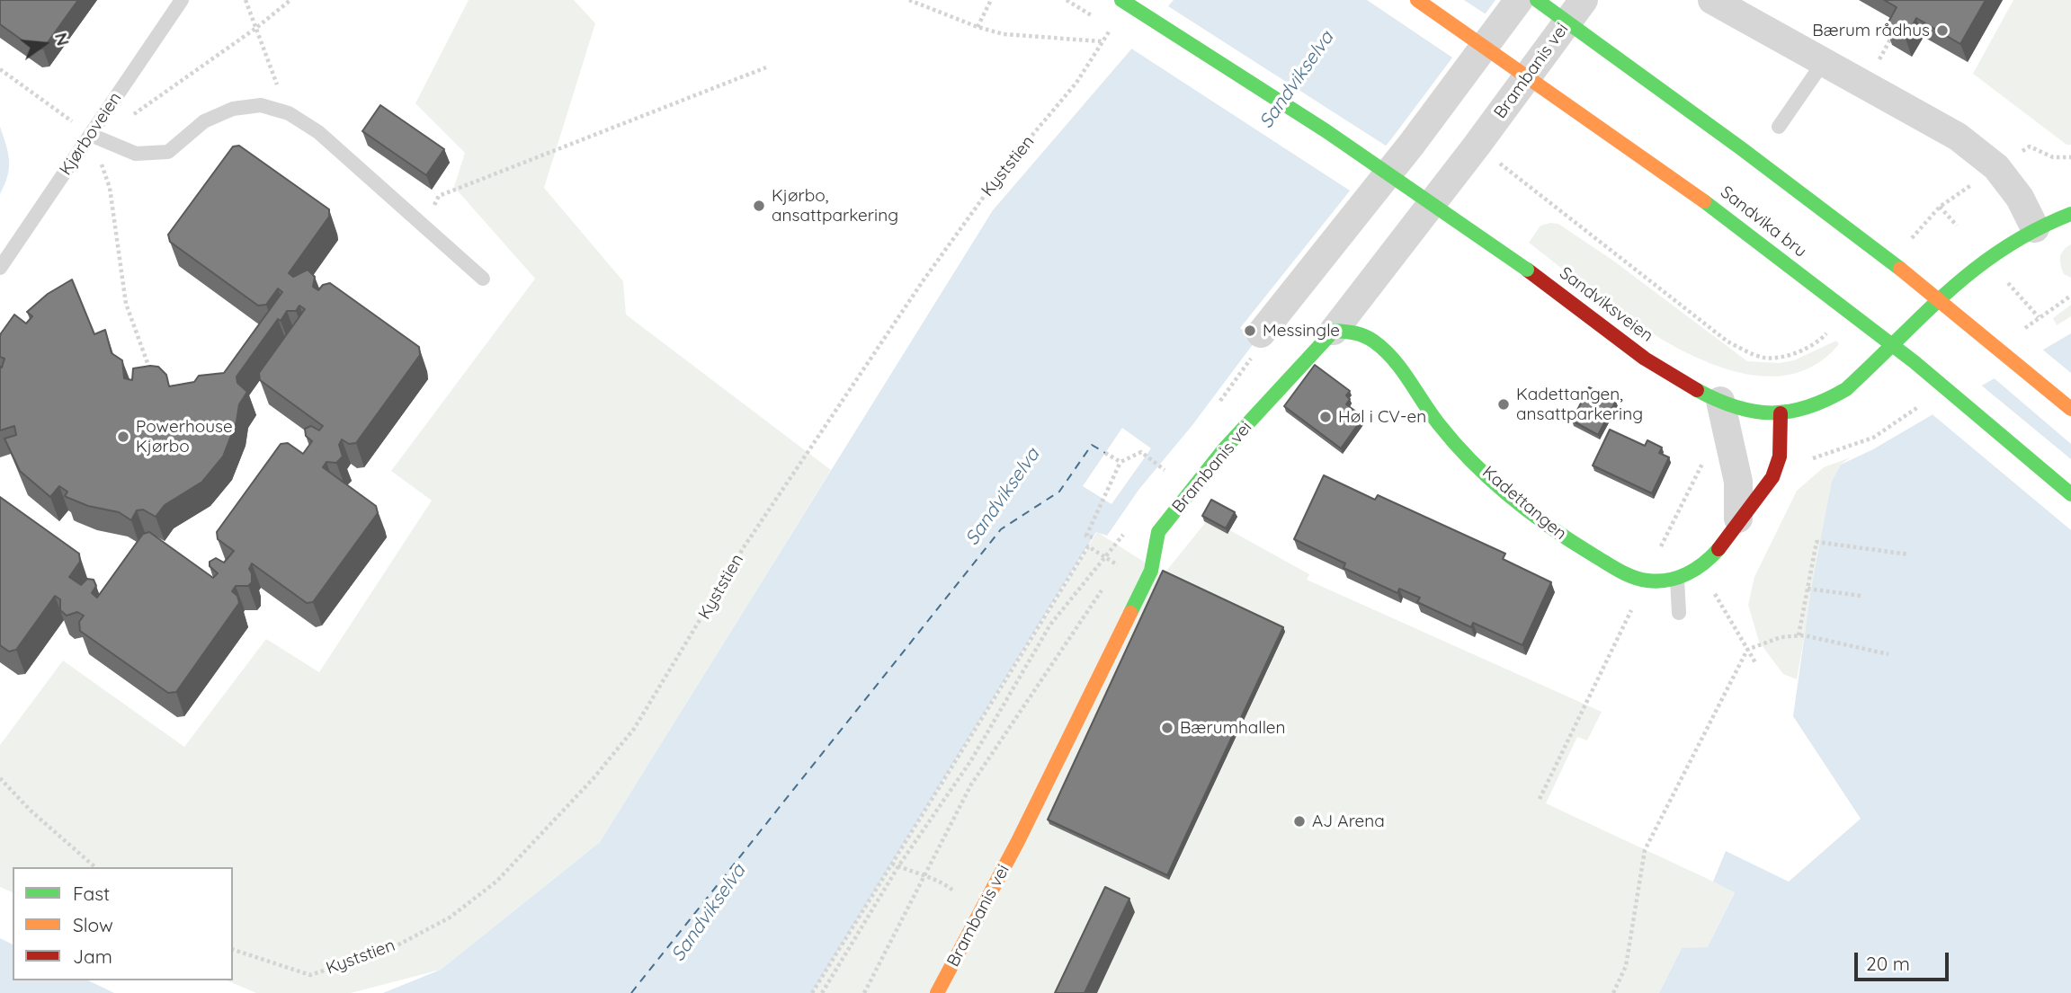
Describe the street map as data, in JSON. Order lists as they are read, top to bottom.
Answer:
{
  "streets": {
    "main road": [
      "Brambanis vei",
      "Sandvika bru",
      "Sandviksveien",
      "Kadettangen"
    ],
    "lane": ["Kjørboveien"],
    "path": ["Kyststien"]
  },
  "crossings": [
    ["Brambanis vei", "Kadettangen"],
    ["Sandviksveien", "Kadettangen"]
  ],
  "water": ["Sandvikselva"],
  "places": [
    "Bærum rådhus",
    "Kjørbo, ansattparkering",
    "Messingle",
    "Kadettangen, ansattparkering",
    "Høl i CV-en",
    "Powerhouse Kjørbo",
    "Bærumhallen",
    "AJ Arena"
  ],
  "legend": ["Fast", "Slow", "Jam"],
  "scale_bar": "20 m",
  "north": "right"
}
